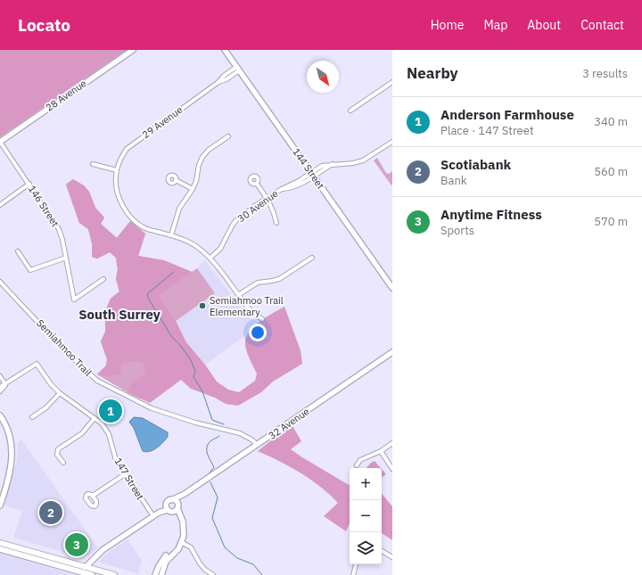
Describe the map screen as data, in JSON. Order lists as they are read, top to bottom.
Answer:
{
  "streets": {
    "street": [
      "28 Avenue",
      "29 Avenue",
      "144 Street",
      "146 Street",
      "30 Avenue",
      "Semiahmoo Trail",
      "32 Avenue",
      "147 Street"
    ]
  },
  "crossings": [
    ["28 Avenue", "146 Street"],
    ["29 Avenue", "144 Street"],
    ["144 Street", "30 Avenue"],
    ["Semiahmoo Trail", "32 Avenue"]
  ],
  "districts": ["South Surrey"],
  "places": ["Semiahmoo Trail Elementary"],
  "north": "bottom right",
  "page": {
    "header": "Locato",
    "nav": [
      "Home",
      "Map",
      "About",
      "Contact"
    ],
    "heading": ["Nearby", "3 results"],
    "list": [
      {
        "mark": "1",
        "name": "Anderson Farmhouse",
        "note": "Place · 147 Street",
        "value": "340 m"
      },
      {
        "mark": "2",
        "name": "Scotiabank",
        "note": "Bank",
        "value": "560 m"
      },
      {
        "mark": "3",
        "name": "Anytime Fitness",
        "note": "Sports",
        "value": "570 m"
      }
    ],
    "pins": ["1", "2", "3"],
    "map_buttons": ["+", "−"]
  }
}
